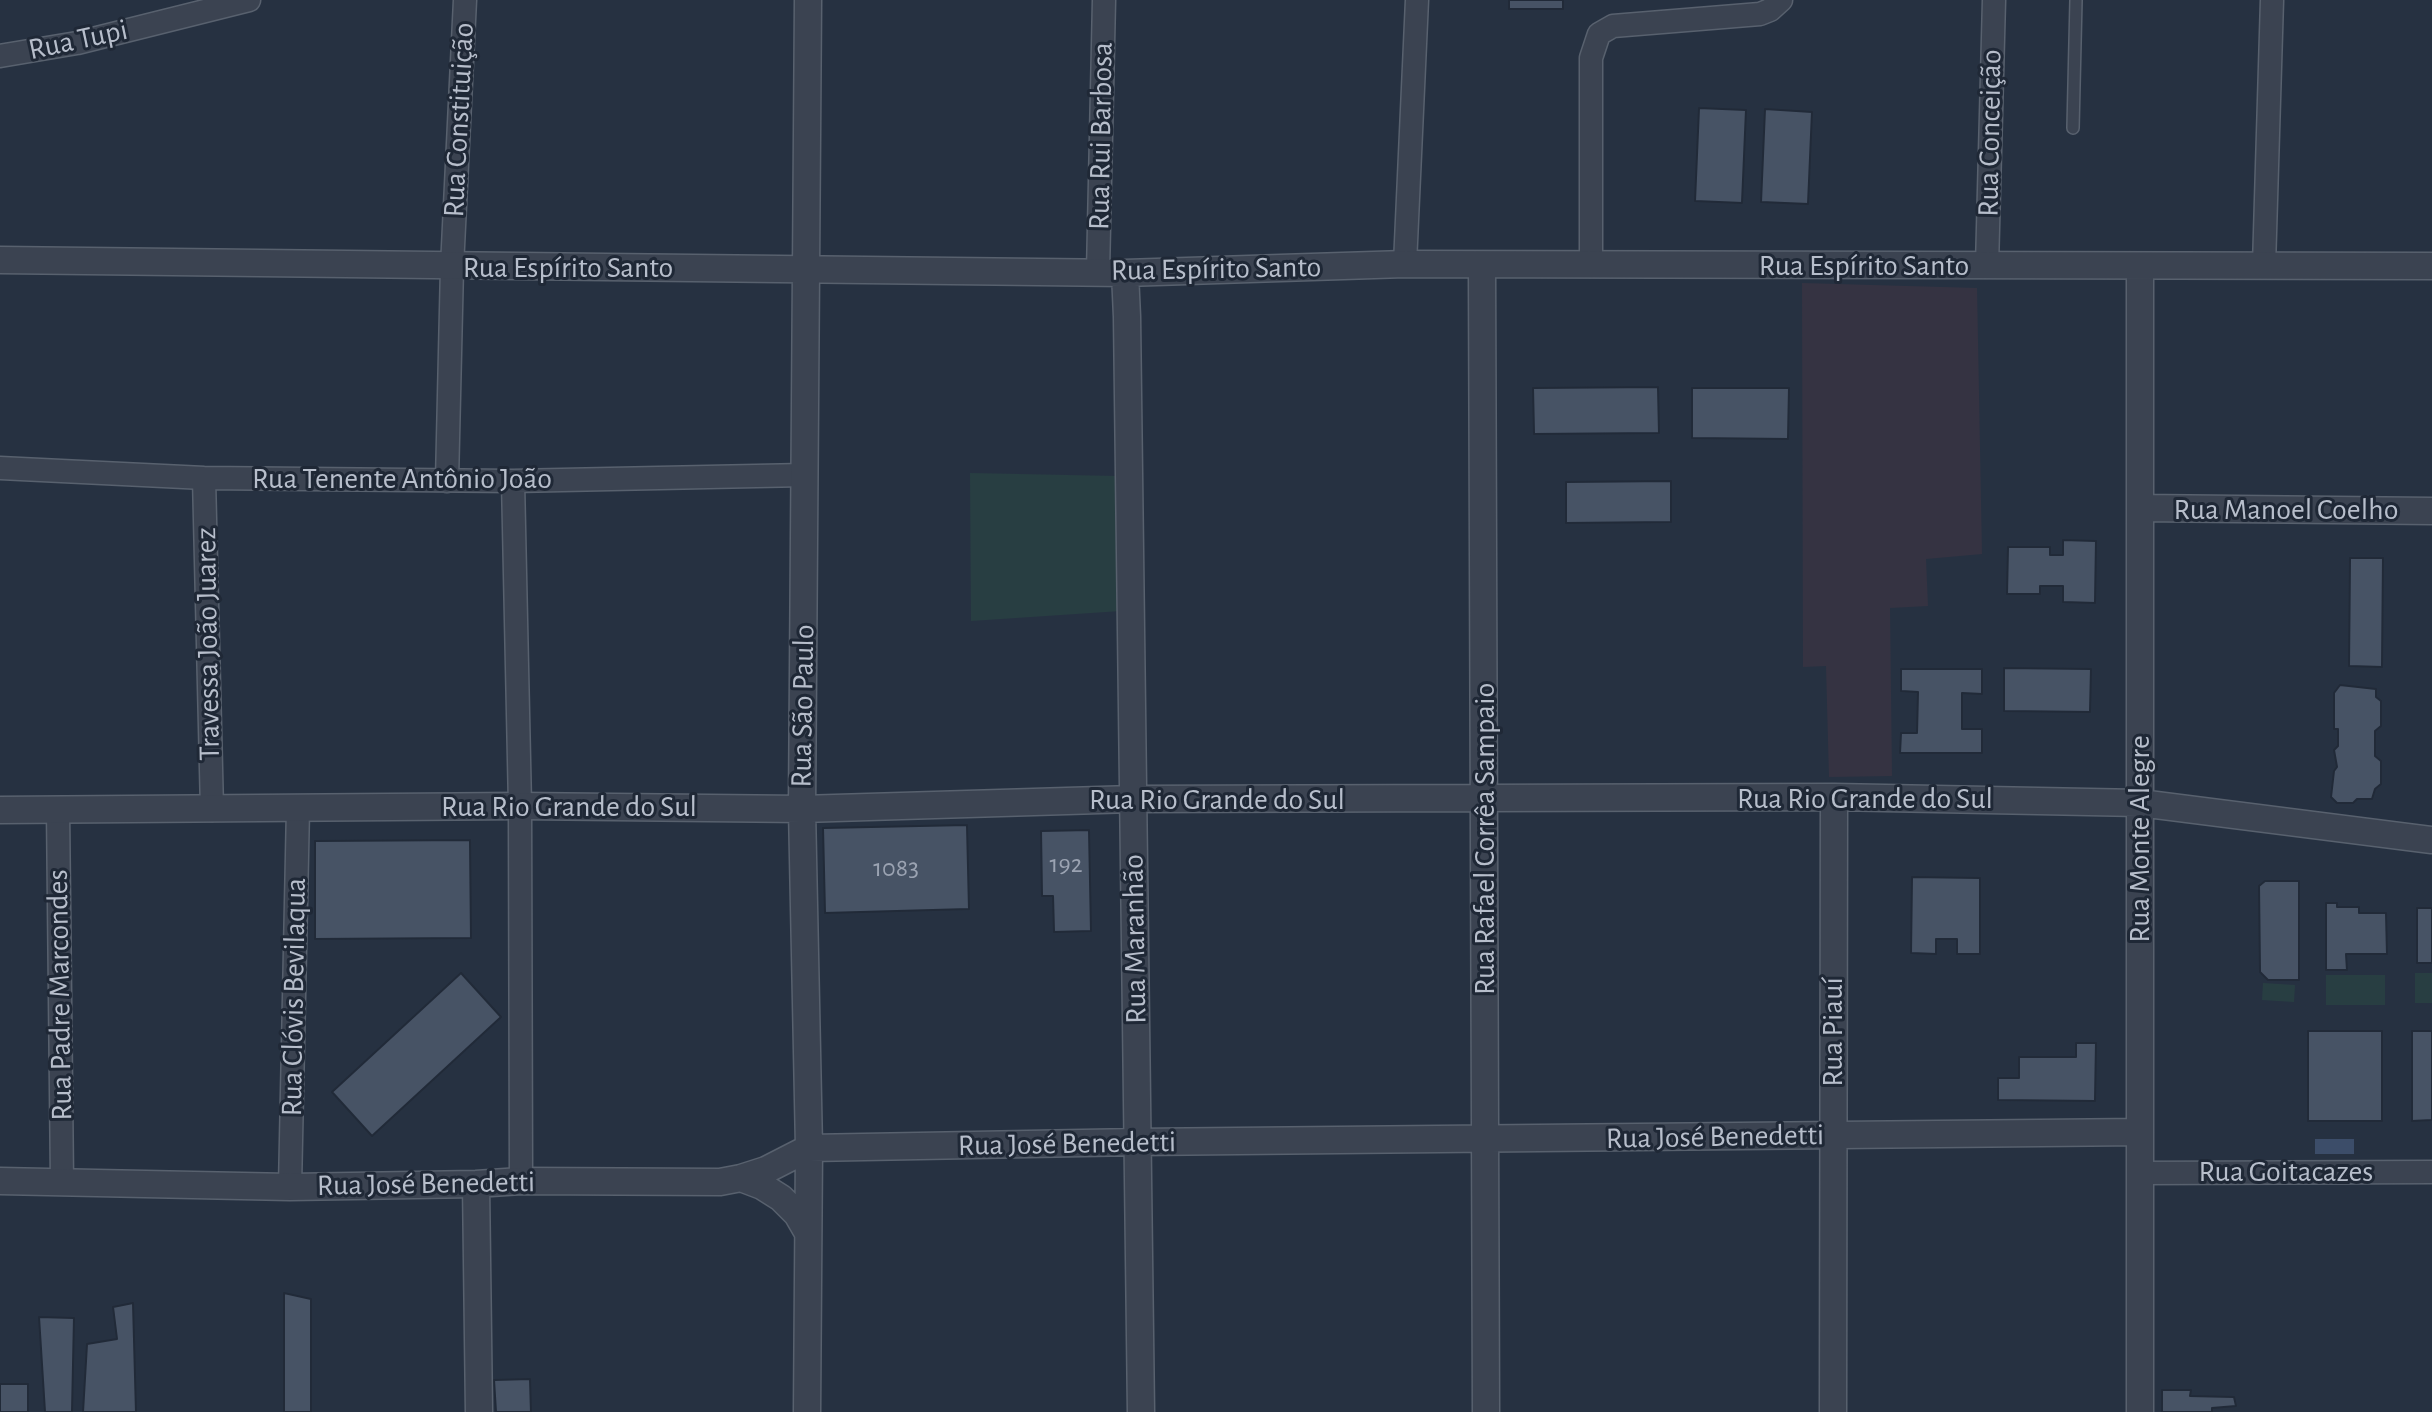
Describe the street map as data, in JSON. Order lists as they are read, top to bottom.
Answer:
{
  "streets": {
    "street": [
      "Rua Tupi",
      "Rua Constituição",
      "Rua Conceição",
      "Rua Rui Barbosa",
      "Rua Espírito Santo",
      "Rua Tenente Antônio João",
      "Rua Manoel Coelho",
      "Travessa João Juarez",
      "Rua São Paulo",
      "Rua Rio Grande do Sul",
      "Rua Rafael Corrêa Sampaio",
      "Rua Monte Alegre",
      "Rua Maranhão",
      "Rua Padre Marcondes",
      "Rua Clóvis Bevilaqua",
      "Rua Piauí",
      "Rua José Benedetti",
      "Rua Goitacazes"
    ]
  },
  "crossings": [
    ["Rua Constituição", "Rua Espírito Santo"],
    ["Rua Constituição", "Rua Tenente Antônio João"],
    ["Rua Conceição", "Rua Espírito Santo"],
    ["Rua Rui Barbosa", "Rua Espírito Santo"],
    ["Rua Espírito Santo", "Rua São Paulo"],
    ["Rua Espírito Santo", "Rua Rafael Corrêa Sampaio"],
    ["Rua Espírito Santo", "Rua Monte Alegre"],
    ["Rua Espírito Santo", "Rua Maranhão"],
    ["Rua Tenente Antônio João", "Travessa João Juarez"],
    ["Rua Tenente Antônio João", "Rua São Paulo"],
    ["Rua Manoel Coelho", "Rua Monte Alegre"],
    ["Travessa João Juarez", "Rua Rio Grande do Sul"],
    ["Rua São Paulo", "Rua Rio Grande do Sul"],
    ["Rua São Paulo", "Rua José Benedetti"],
    ["Rua Rio Grande do Sul", "Rua Rafael Corrêa Sampaio"],
    ["Rua Rio Grande do Sul", "Rua Monte Alegre"],
    ["Rua Rio Grande do Sul", "Rua Maranhão"],
    ["Rua Rio Grande do Sul", "Rua Padre Marcondes"],
    ["Rua Rio Grande do Sul", "Rua Clóvis Bevilaqua"],
    ["Rua Rio Grande do Sul", "Rua Piauí"],
    ["Rua Rafael Corrêa Sampaio", "Rua José Benedetti"],
    ["Rua Monte Alegre", "Rua José Benedetti"],
    ["Rua Monte Alegre", "Rua Goitacazes"],
    ["Rua Maranhão", "Rua José Benedetti"],
    ["Rua Padre Marcondes", "Rua José Benedetti"],
    ["Rua Clóvis Bevilaqua", "Rua José Benedetti"],
    ["Rua Piauí", "Rua José Benedetti"]
  ],
  "house_numbers": ["192", "1083"]
}
